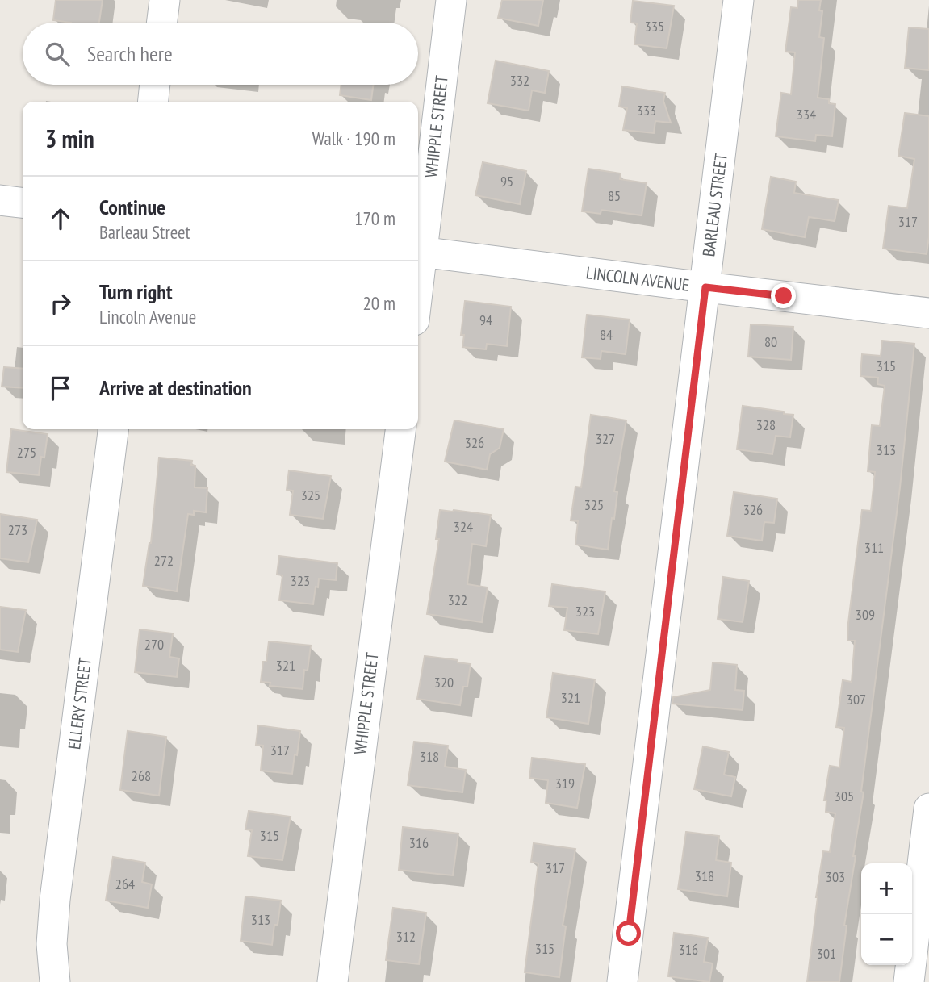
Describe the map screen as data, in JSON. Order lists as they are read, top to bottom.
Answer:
{
  "streets": {
    "street": [
      "WHIPPLE STREET",
      "BARLEAU STREET",
      "LINCOLN AVENUE",
      "ELLERY STREET"
    ]
  },
  "crossings": [
    ["WHIPPLE STREET", "LINCOLN AVENUE"],
    ["BARLEAU STREET", "LINCOLN AVENUE"]
  ],
  "house_numbers": [
    "335",
    "332",
    "333",
    "334",
    "95",
    "85",
    "317",
    "94",
    "84",
    "80",
    "315",
    "328",
    "327",
    "326",
    "313",
    "275",
    "325",
    "325",
    "326",
    "324",
    "273",
    "311",
    "272",
    "323",
    "322",
    "323",
    "309",
    "270",
    "321",
    "320",
    "321",
    "307",
    "317",
    "318",
    "268",
    "319",
    "305",
    "315",
    "316",
    "317",
    "318",
    "303",
    "264",
    "313",
    "312",
    "315",
    "316",
    "301"
  ],
  "page": {
    "search": "Search here",
    "heading": ["3 min", "Walk · 190 m"],
    "list": [
      ["Continue", "Barleau Street", "170 m"],
      ["Turn right", "Lincoln Avenue", "20 m"],
      "Arrive at destination"
    ],
    "map_buttons": ["+", "−"]
  }
}
